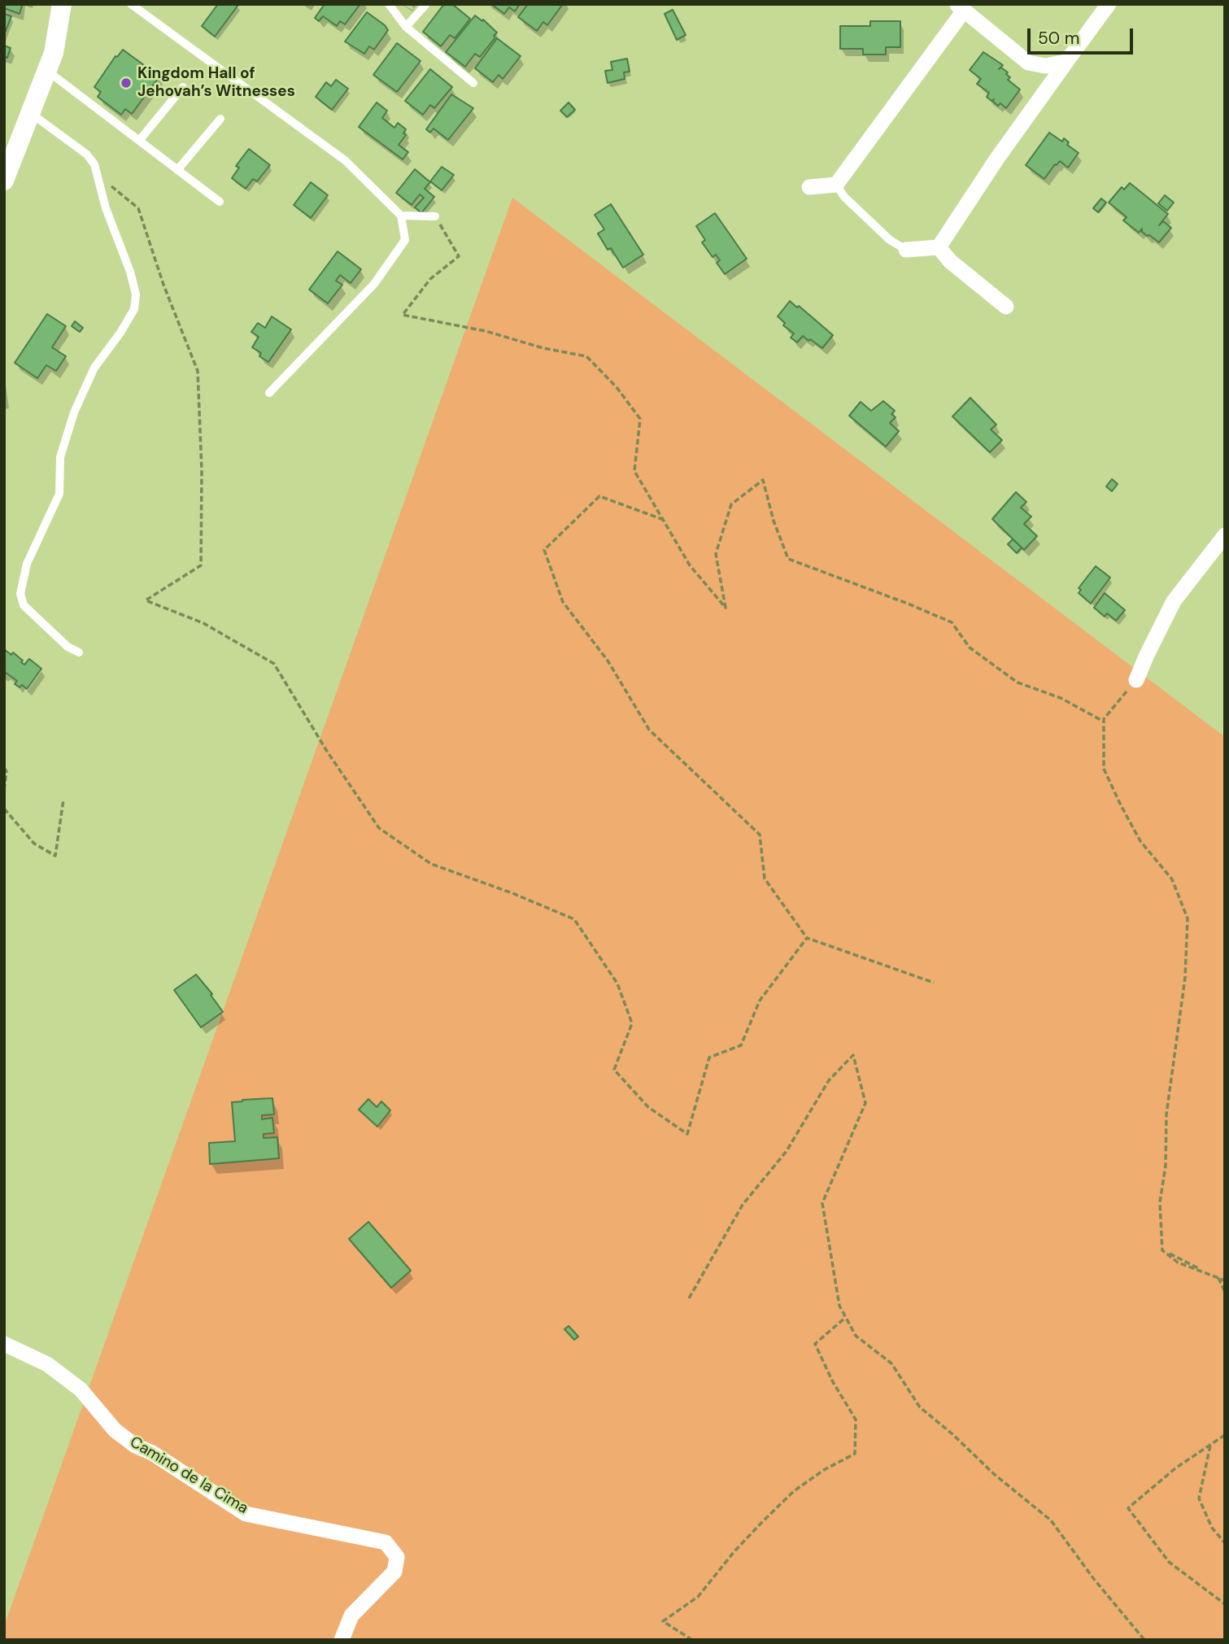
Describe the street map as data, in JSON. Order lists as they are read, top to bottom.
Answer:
{
  "streets": {
    "street": ["Camino de la Cima"]
  },
  "places": ["Kingdom Hall of Jehovah’s Witnesses"],
  "scale_bar": "50 m"
}
